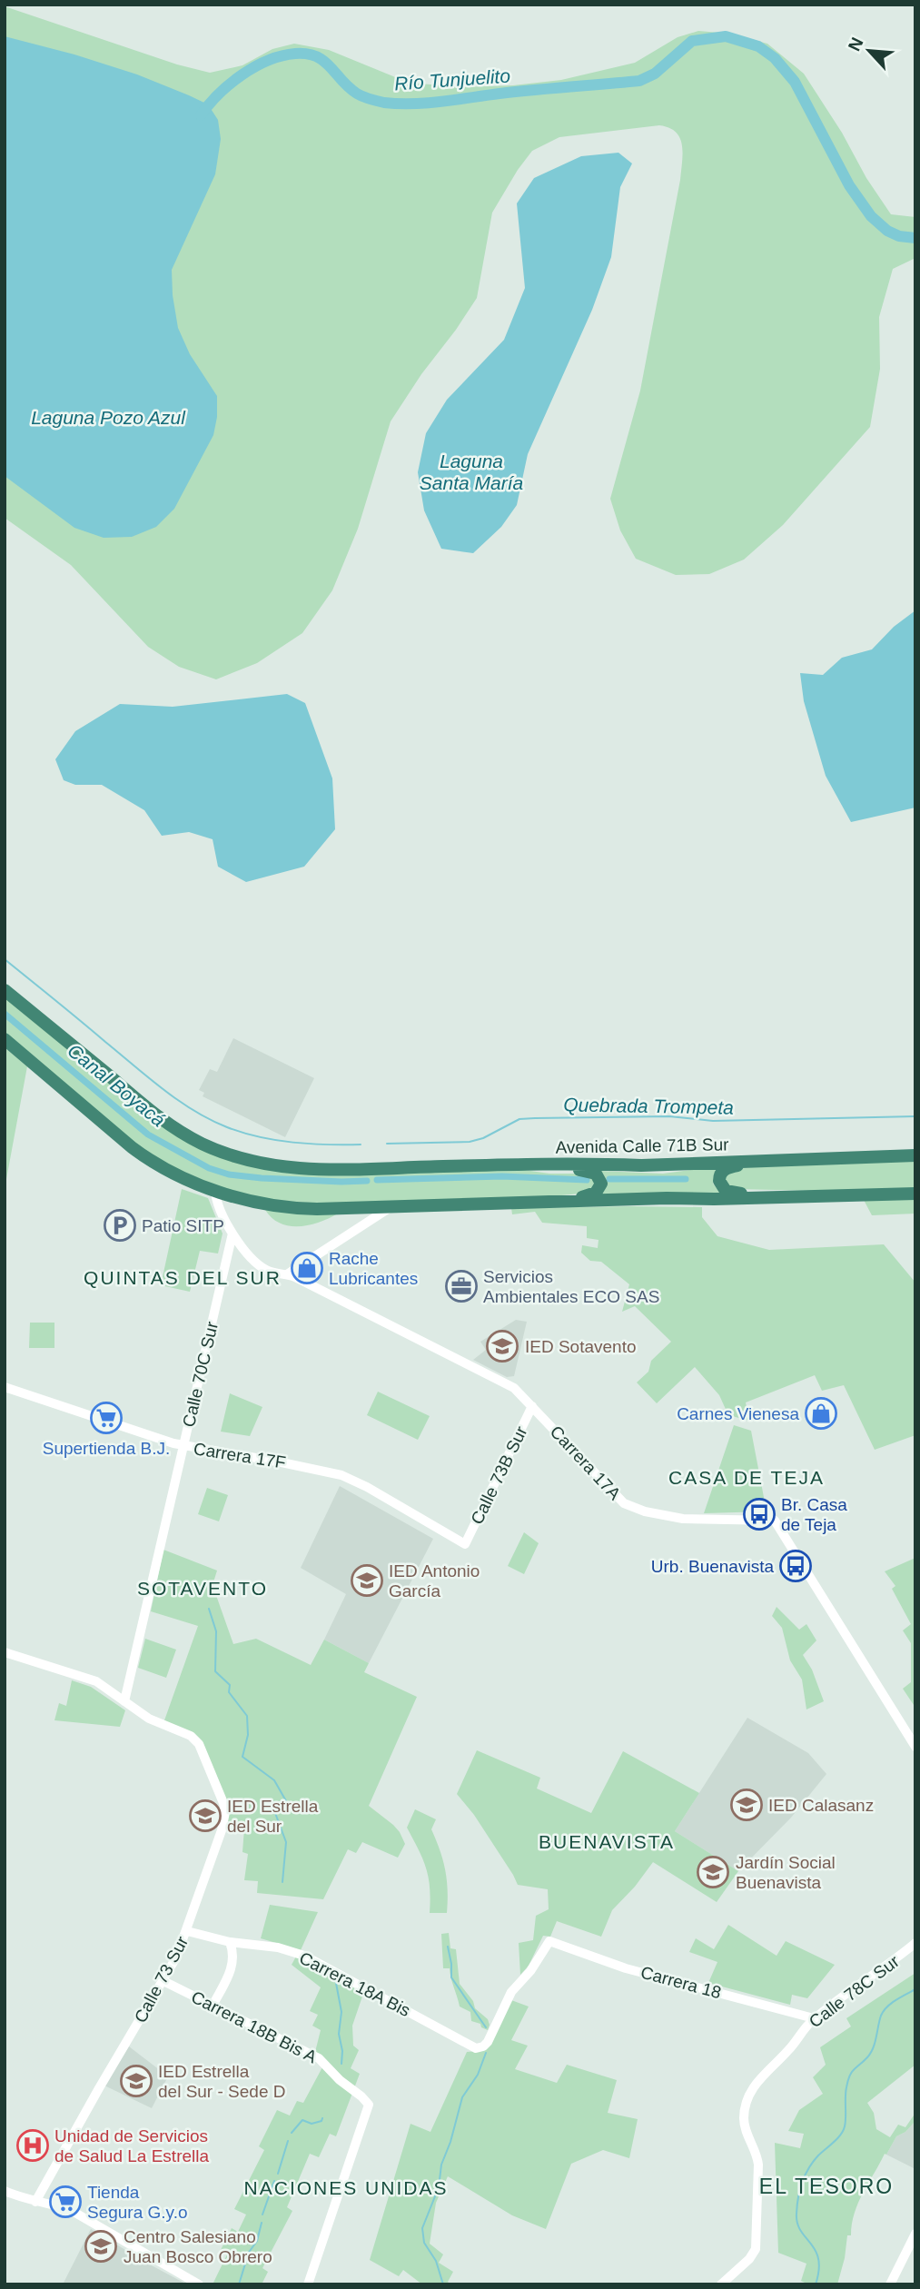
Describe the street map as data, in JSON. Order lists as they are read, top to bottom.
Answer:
{
  "streets": {
    "highway": ["Avenida Calle 71B Sur"],
    "street": [
      "Calle 70C Sur",
      "Carrera 17F",
      "Carrera 17A",
      "Calle 73B Sur",
      "Calle 73 Sur",
      "Carrera 18",
      "Carrera 18A Bis",
      "Calle 78C Sur",
      "Carrera 18B Bis A"
    ]
  },
  "crossings": [
    ["Calle 70C Sur", "Carrera 17F"],
    ["Calle 70C Sur", "Carrera 17A"],
    ["Calle 70C Sur", "Calle 73 Sur"],
    ["Carrera 17F", "Calle 73B Sur"],
    ["Carrera 17A", "Calle 73B Sur"],
    ["Calle 73 Sur", "Carrera 18A Bis"],
    ["Calle 73 Sur", "Carrera 18B Bis A"],
    ["Carrera 18", "Carrera 18A Bis"],
    ["Carrera 18", "Calle 78C Sur"]
  ],
  "districts": [
    "QUINTAS DEL SUR",
    "CASA DE TEJA",
    "SOTAVENTO",
    "BUENAVISTA",
    "EL TESORO",
    "NACIONES UNIDAS"
  ],
  "water": [
    "Río Tunjuelito",
    "Laguna Pozo Azul",
    "Laguna Santa María",
    "Canal Boyacá",
    "Quebrada Trompeta"
  ],
  "places": {
    "parking": ["Patio SITP"],
    "shop": ["Rache Lubricantes", "Carnes Vienesa"],
    "office": ["Servicios Ambientales ECO SAS"],
    "school or university": [
      "IED Sotavento",
      "IED Antonio García",
      "IED Calasanz",
      "IED Estrella del Sur",
      "Jardín Social Buenavista",
      "IED Estrella del Sur - Sede D",
      "Centro Salesiano Juan Bosco Obrero"
    ],
    "supermarket": ["Supertienda B.J.", "Tienda Segura G.y.o"],
    "bus stop": ["Br. Casa de Teja", "Urb. Buenavista"],
    "hospital": ["Unidad de Servicios de Salud La Estrella"]
  },
  "north": "top left"
}
